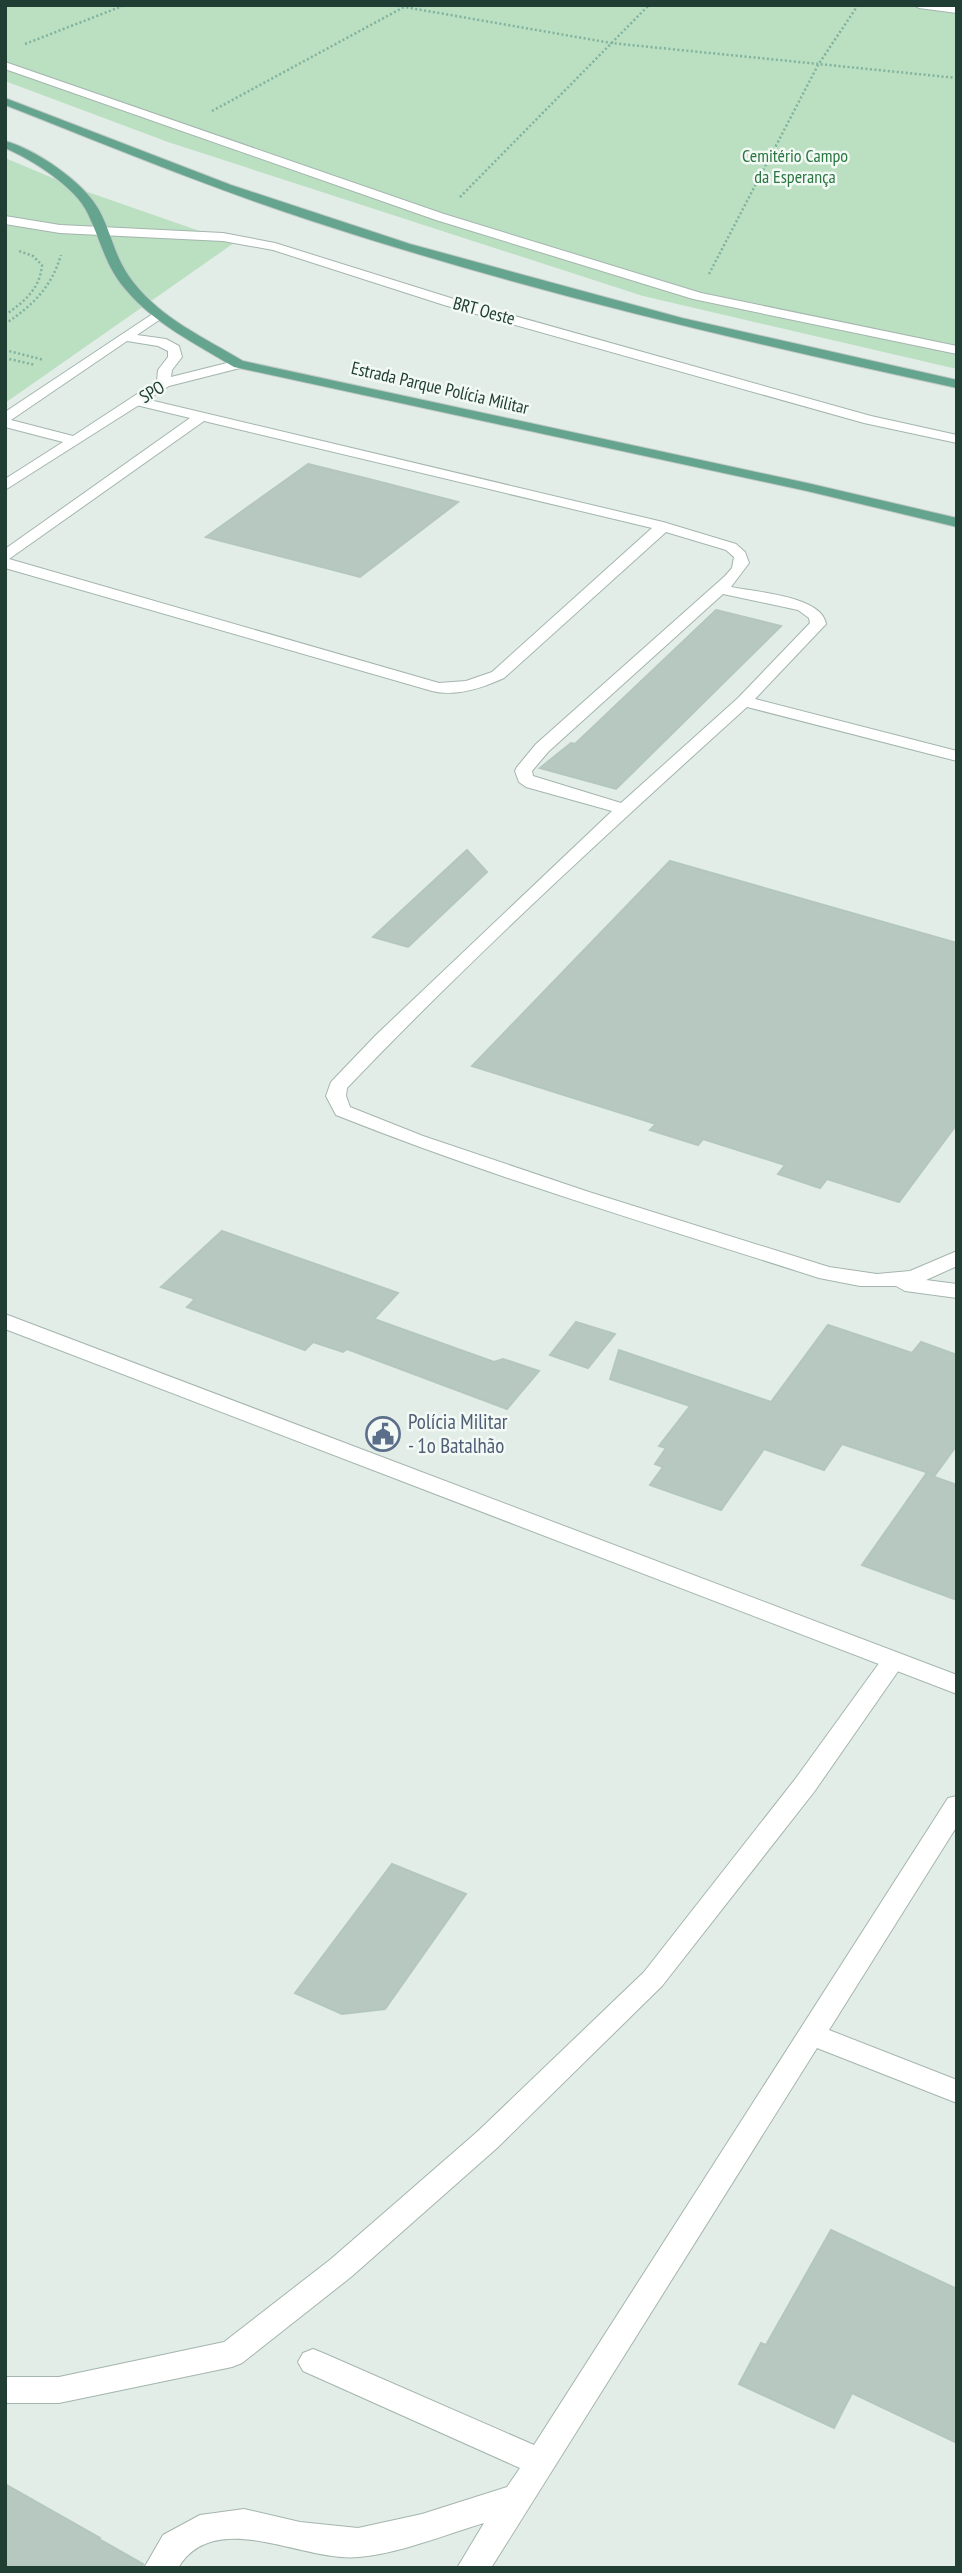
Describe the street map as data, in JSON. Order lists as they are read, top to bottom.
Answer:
{
  "streets": {
    "main road": ["Estrada Parque Polícia Militar"],
    "street": ["BRT Oeste", "SPO"]
  },
  "crossings": [
    ["BRT Oeste", "Estrada Parque Polícia Militar"],
    ["Estrada Parque Polícia Militar", "SPO"]
  ],
  "parks": ["Cemitério Campo da Esperança"],
  "places": {
    "public building": ["Polícia Militar - 1o Batalhão"]
  }
}
